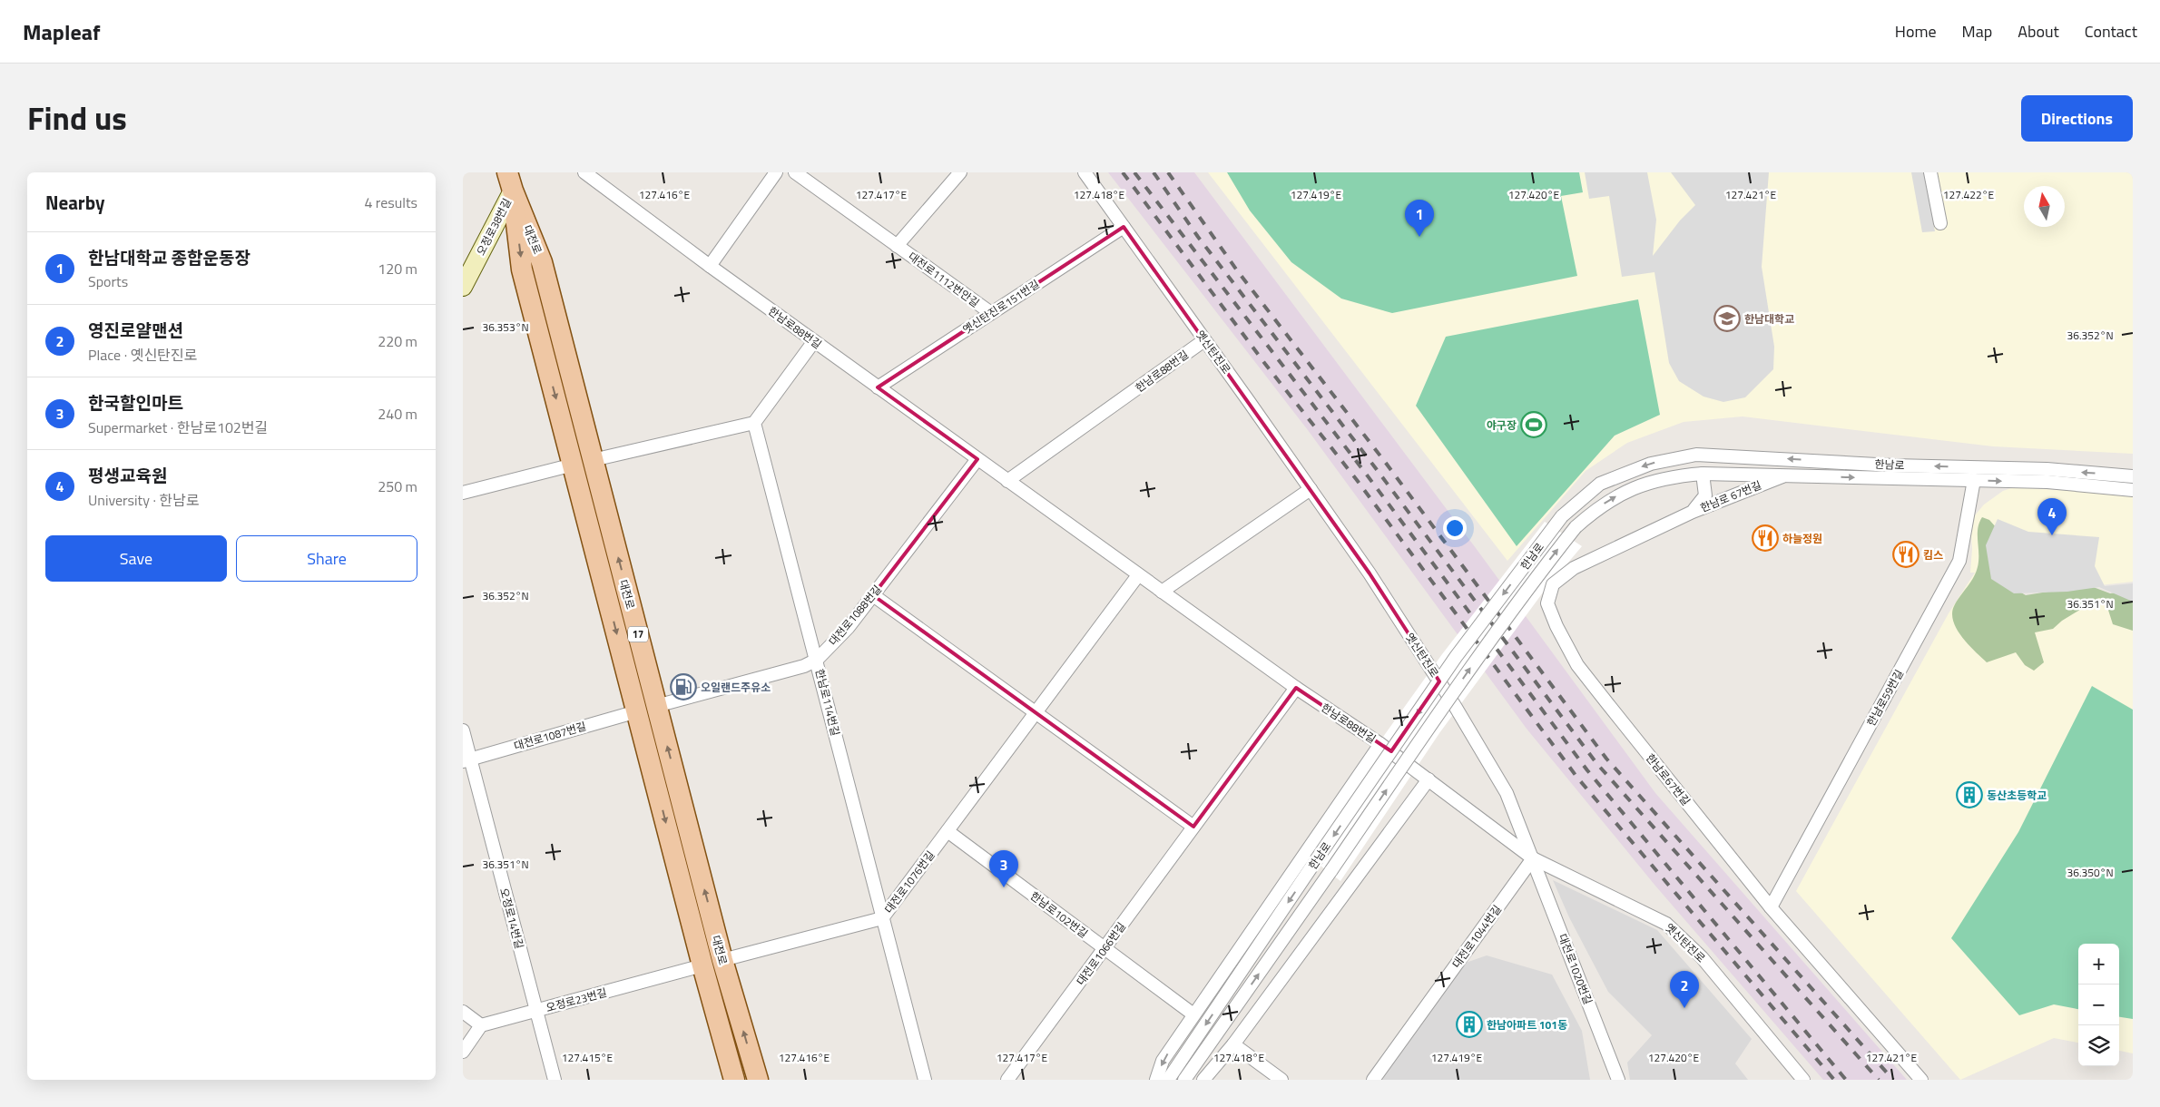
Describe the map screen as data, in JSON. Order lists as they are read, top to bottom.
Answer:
{
  "streets": {
    "main road": ["대전로", "17"],
    "street": [
      "오정로38번길",
      "대전로1112번안길",
      "옛신탄진로151번길",
      "한남로88번길",
      "옛신탄진로",
      "한남로",
      "한남로 67번길",
      "대전로1088번길",
      "한남로59번길",
      "한남로114번길",
      "대전로1087번길",
      "한남로67번길",
      "대전로1076번길",
      "한남로102번길",
      "오정로14번길",
      "대전로1044번길",
      "대전로1066번길",
      "대전로1020번길",
      "오정로23번길"
    ]
  },
  "crossings": [
    ["오정로38번길", "대전로"],
    ["대전로", "대전로1088번길"],
    ["대전로", "대전로1087번길"],
    ["대전로", "대전로1076번길"],
    ["대전로", "오정로23번길"],
    ["대전로1112번안길", "옛신탄진로151번길"],
    ["옛신탄진로151번길", "한남로88번길"],
    ["옛신탄진로151번길", "옛신탄진로"],
    ["한남로88번길", "옛신탄진로"],
    ["한남로88번길", "대전로1088번길"],
    ["한남로88번길", "대전로1076번길"],
    ["한남로88번길", "대전로1044번길"],
    ["한남로88번길", "대전로1066번길"],
    ["한남로88번길", "대전로1020번길"],
    ["옛신탄진로", "대전로1044번길"],
    ["옛신탄진로", "대전로1020번길"],
    ["한남로", "한남로 67번길"],
    ["한남로", "한남로59번길"],
    ["한남로 67번길", "한남로67번길"],
    ["대전로1088번길", "한남로114번길"],
    ["한남로59번길", "한남로67번길"],
    ["한남로114번길", "대전로1076번길"],
    ["대전로1087번길", "오정로14번길"],
    ["대전로1076번길", "한남로102번길"],
    ["한남로102번길", "대전로1066번길"],
    ["오정로14번길", "오정로23번길"],
    ["대전로1044번길", "대전로1020번길"]
  ],
  "places": {
    "school or university": ["한남대학교"],
    "sports": ["야구장"],
    "restaurant": ["하늘정원", "킴스"],
    "fuel station": ["오일랜드주유소"],
    "building": ["동산초등학교", "한남아파트 101동"]
  },
  "north": "top",
  "page": {
    "header": "Mapleaf",
    "nav": [
      "Home",
      "Map",
      "About",
      "Contact"
    ],
    "title": "Find us",
    "buttons": [
      "Directions",
      ["Save", "Share"]
    ],
    "heading": ["Nearby", "4 results"],
    "pins": [
      "1",
      "4",
      "3",
      "2"
    ],
    "list": [
      {
        "mark": "1",
        "name": "한남대학교 종합운동장",
        "note": "Sports",
        "value": "120 m"
      },
      {
        "mark": "2",
        "name": "영진로얄맨션",
        "note": "Place · 옛신탄진로",
        "value": "220 m"
      },
      {
        "mark": "3",
        "name": "한국할인마트",
        "note": "Supermarket · 한남로102번길",
        "value": "240 m"
      },
      {
        "mark": "4",
        "name": "평생교육원",
        "note": "University · 한남로",
        "value": "250 m"
      }
    ],
    "map_buttons": ["+", "−"]
  },
  "coordinates": [
    "127.422°E",
    "127.416°E",
    "127.417°E",
    "127.418°E",
    "127.419°E",
    "127.420°E",
    "127.421°E",
    "36.353°N",
    "36.352°N",
    "36.351°N",
    "36.350°N",
    "127.415°E"
  ]
}
